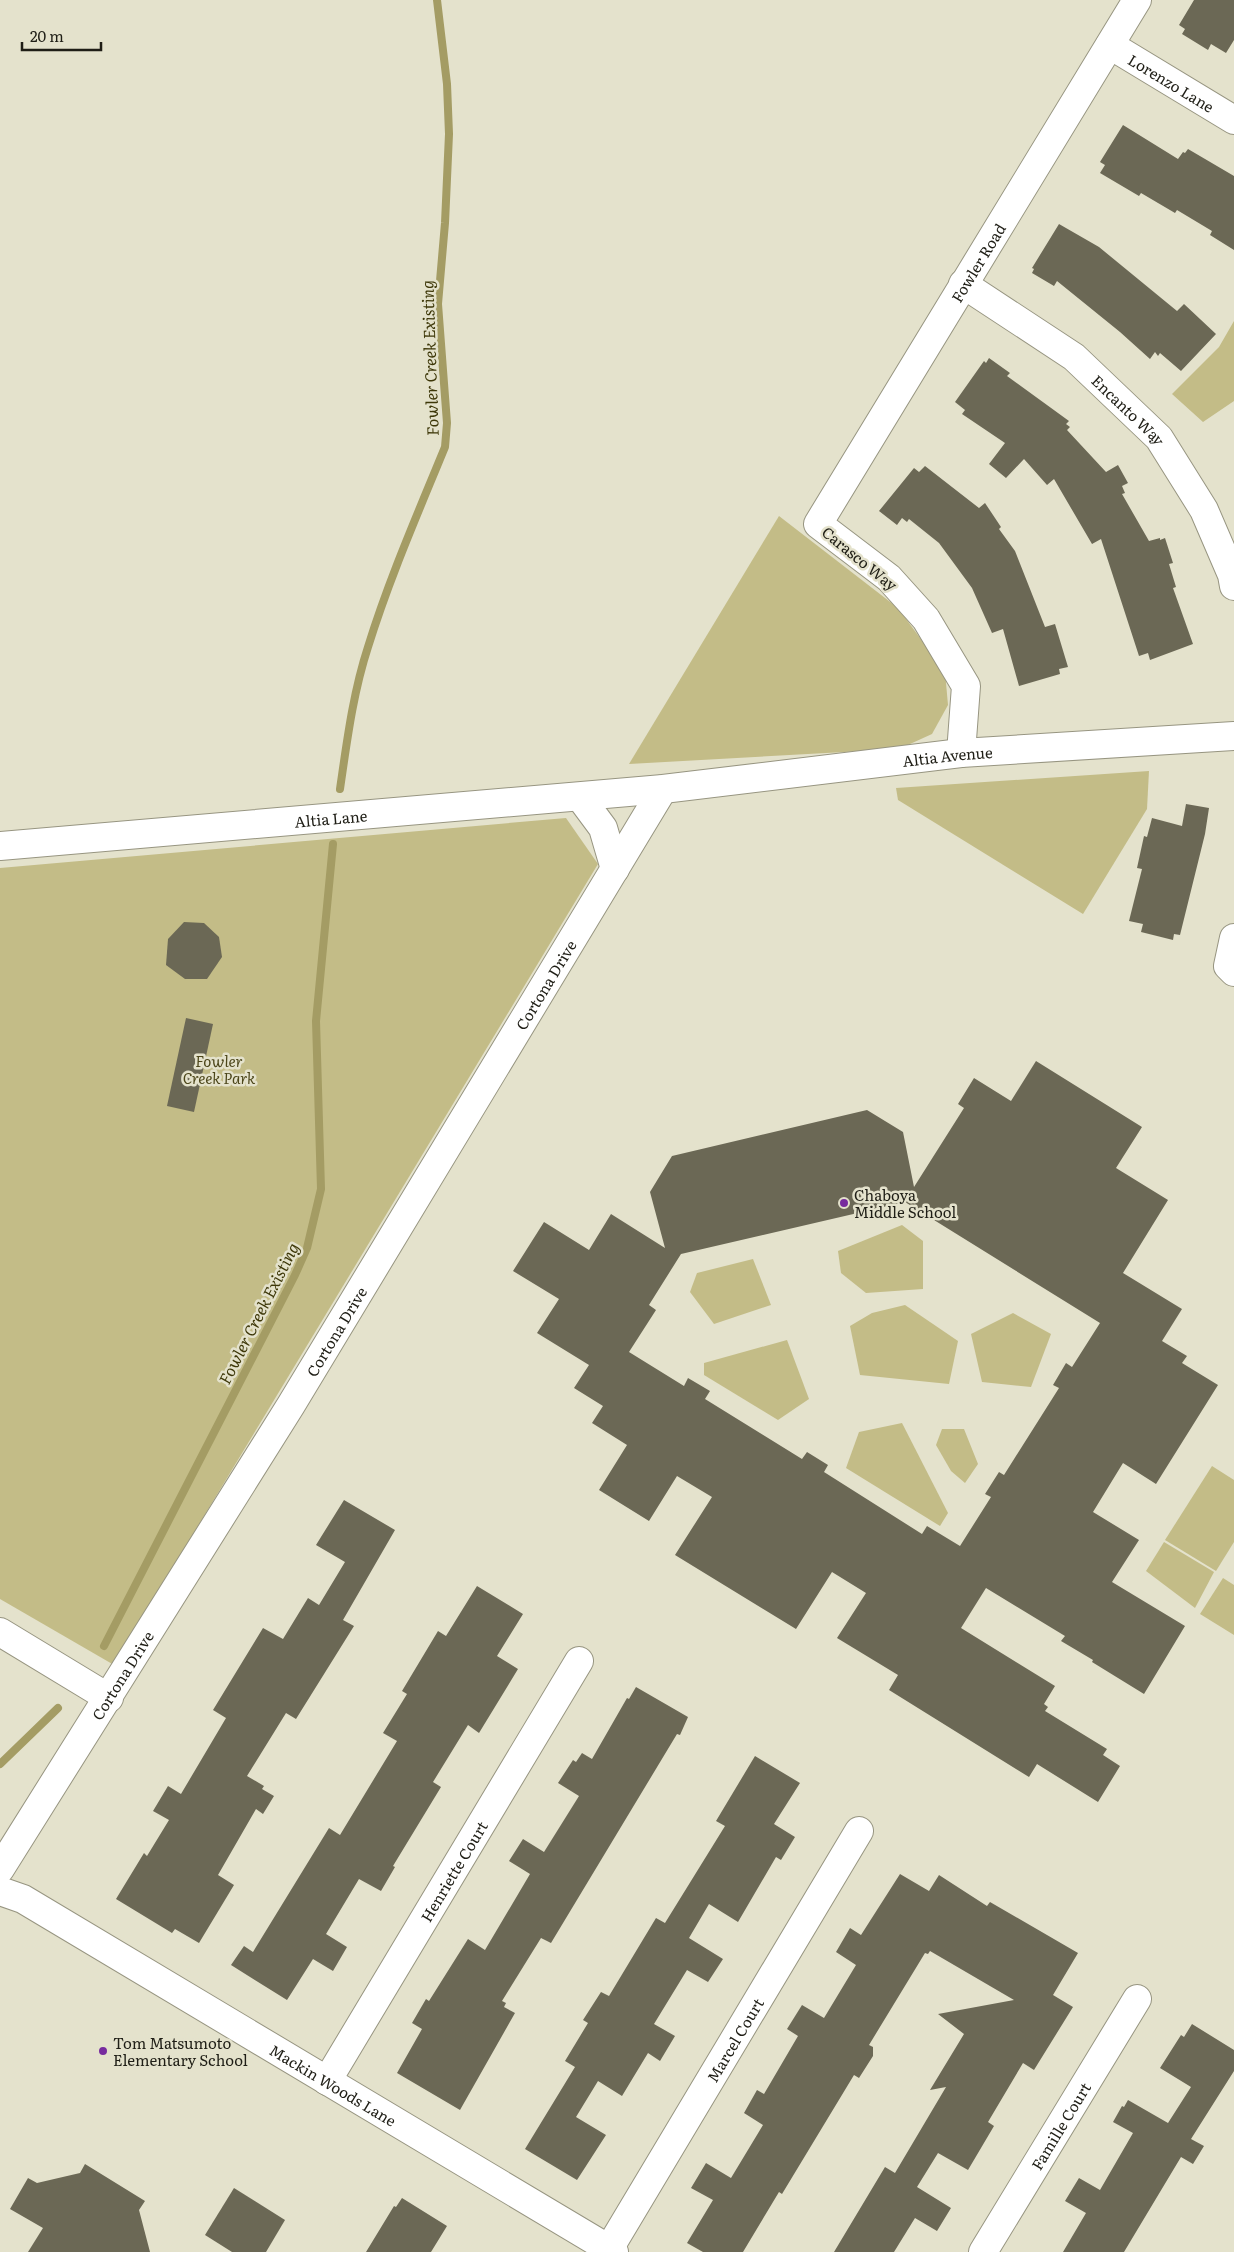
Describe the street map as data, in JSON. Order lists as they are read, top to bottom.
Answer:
{
  "streets": {
    "street": [
      "Lorenzo Lane",
      "Fowler Road",
      "Encanto Way",
      "Carasco Way",
      "Altia Avenue",
      "Altia Lane",
      "Cortona Drive",
      "Henriette Court",
      "Marcel Court",
      "Mackin Woods Lane",
      "Famille Court"
    ]
  },
  "crossings": [
    ["Lorenzo Lane", "Fowler Road"],
    ["Fowler Road", "Encanto Way"],
    ["Fowler Road", "Carasco Way"],
    ["Carasco Way", "Altia Avenue"],
    ["Altia Avenue", "Altia Lane"],
    ["Altia Avenue", "Cortona Drive"],
    ["Altia Lane", "Cortona Drive"],
    ["Henriette Court", "Mackin Woods Lane"],
    ["Marcel Court", "Mackin Woods Lane"]
  ],
  "water": ["Fowler Creek Existing"],
  "parks": ["Fowler Creek Park"],
  "places": ["Chaboya Middle School", "Tom Matsumoto Elementary School"],
  "scale_bar": "20 m"
}
